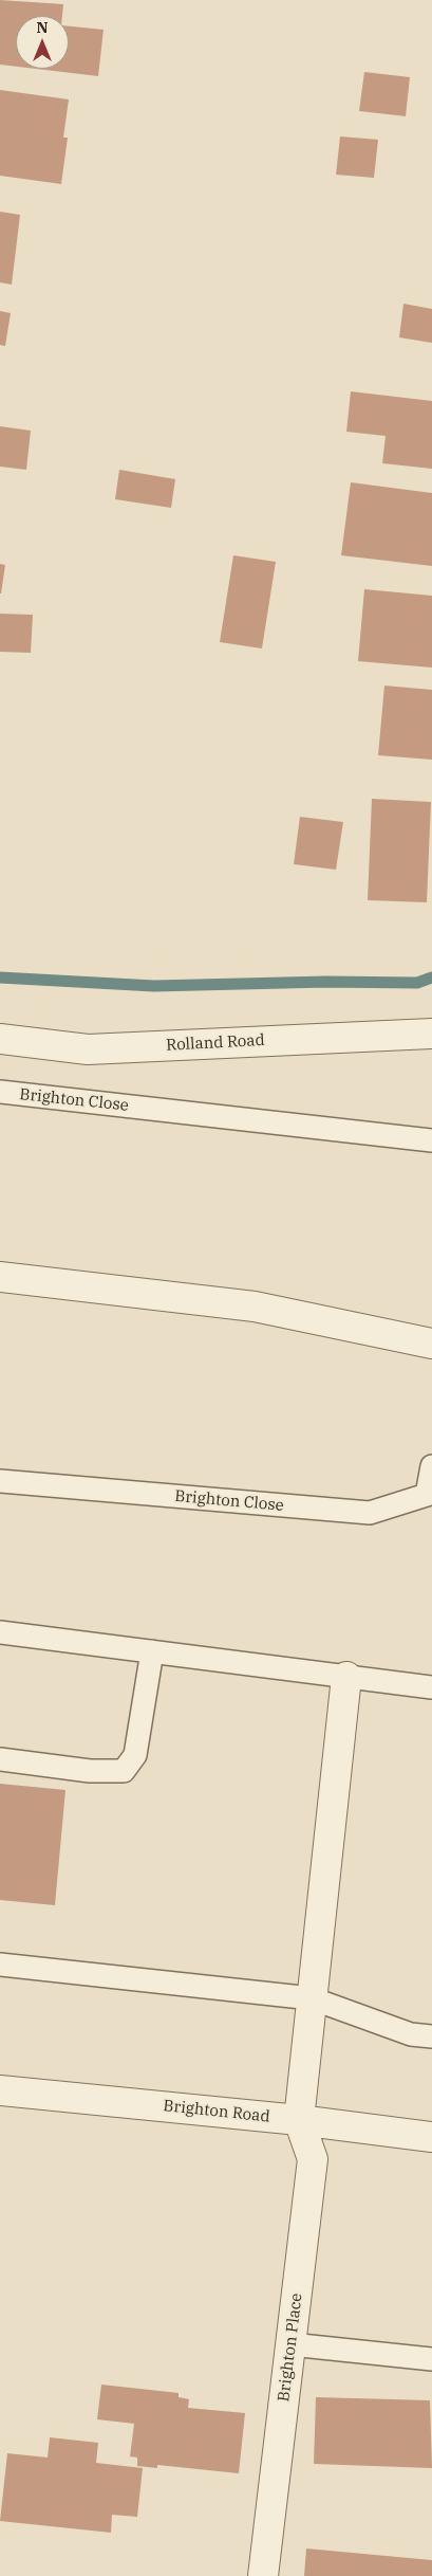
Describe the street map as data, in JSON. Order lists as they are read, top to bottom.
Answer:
{
  "streets": {
    "street": ["Rolland Road", "Brighton Road", "Brighton Place"],
    "lane": ["Brighton Close"]
  },
  "crossings": [
    ["Brighton Road", "Brighton Place"]
  ],
  "north": "top"
}
